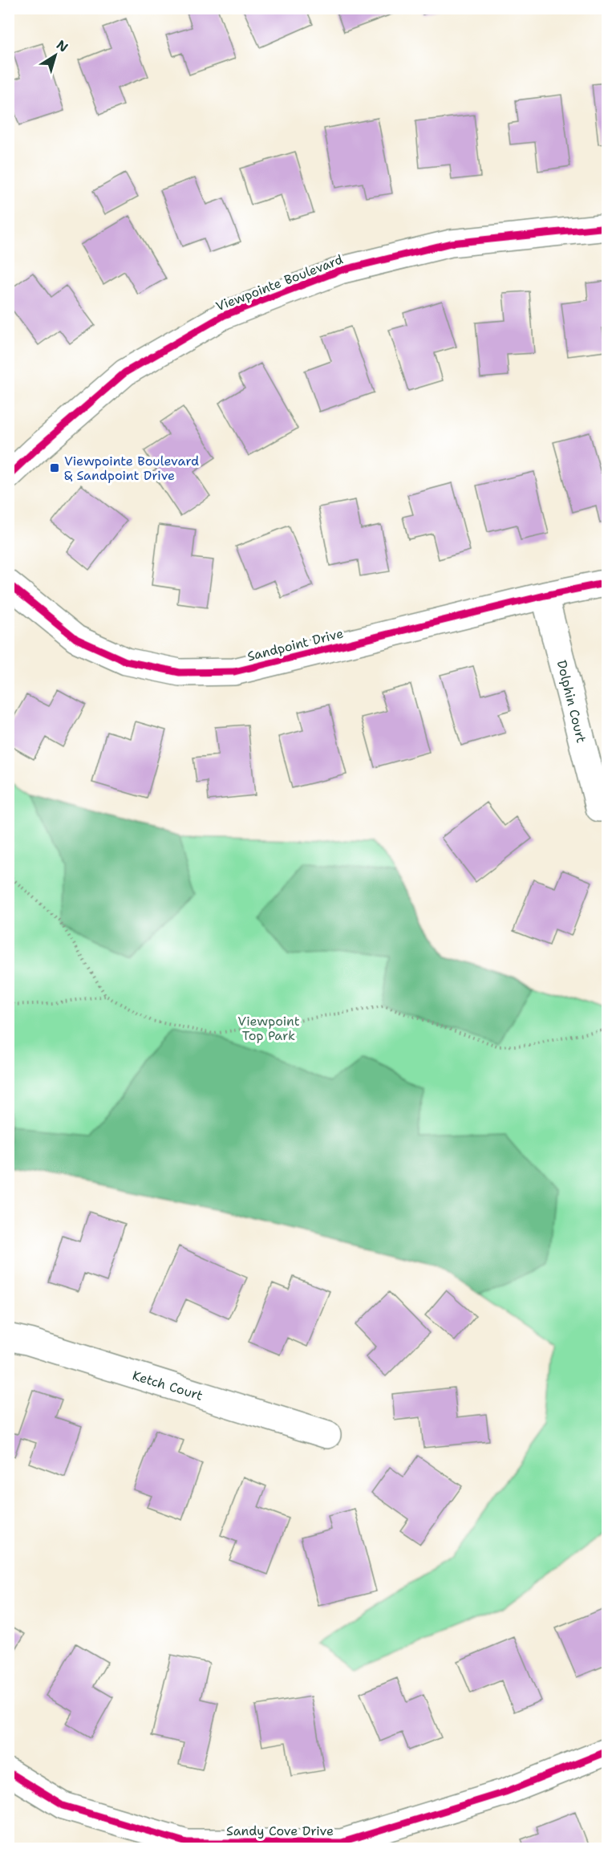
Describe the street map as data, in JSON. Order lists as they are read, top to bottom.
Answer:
{
  "streets": {
    "street": [
      "Viewpointe Boulevard",
      "Sandpoint Drive",
      "Dolphin Court",
      "Ketch Court",
      "Sandy Cove Drive"
    ]
  },
  "crossings": [
    ["Sandpoint Drive", "Dolphin Court"]
  ],
  "parks": ["Viewpoint Top Park"],
  "places": {
    "transit": ["Viewpointe Boulevard & Sandpoint Drive"]
  },
  "north": "top right"
}
